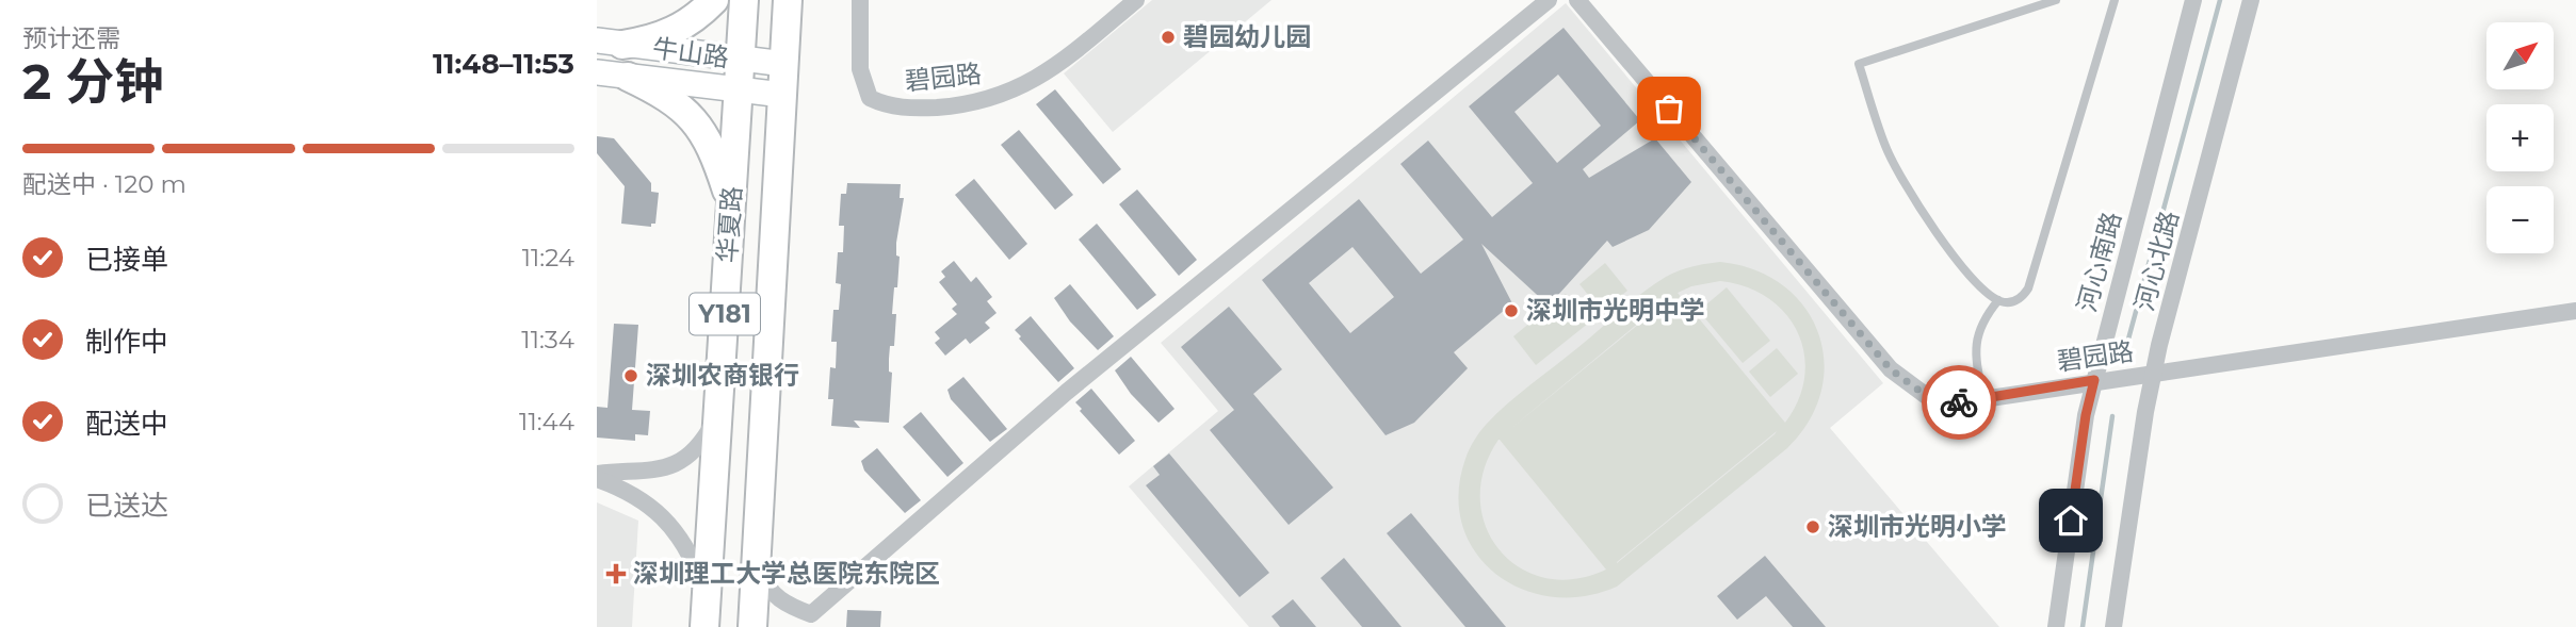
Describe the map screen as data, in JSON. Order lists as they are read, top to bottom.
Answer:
{
  "streets": {
    "main road": ["华夏路", "Y181"],
    "street": [
      "牛山路",
      "碧园路",
      "河心北路",
      "河心南路"
    ]
  },
  "crossings": [
    ["牛山路", "华夏路"],
    ["碧园路", "河心北路"],
    ["碧园路", "河心南路"]
  ],
  "places": {
    "other": [
      "碧园幼儿园",
      "深圳市光明中学",
      "深圳农商银行",
      "深圳市光明小学"
    ],
    "health": ["深圳理工大学总医院东院区"]
  },
  "north": "top right",
  "page": {
    "heading": ["2 分钟", "预计还需", "11:48–11:53"],
    "map_buttons": ["+", "−"],
    "bar": "配送中 · 120 m",
    "list": [
      ["已接单", "11:24"],
      ["制作中", "11:34"],
      ["配送中", "11:44"],
      "已送达"
    ]
  }
}
